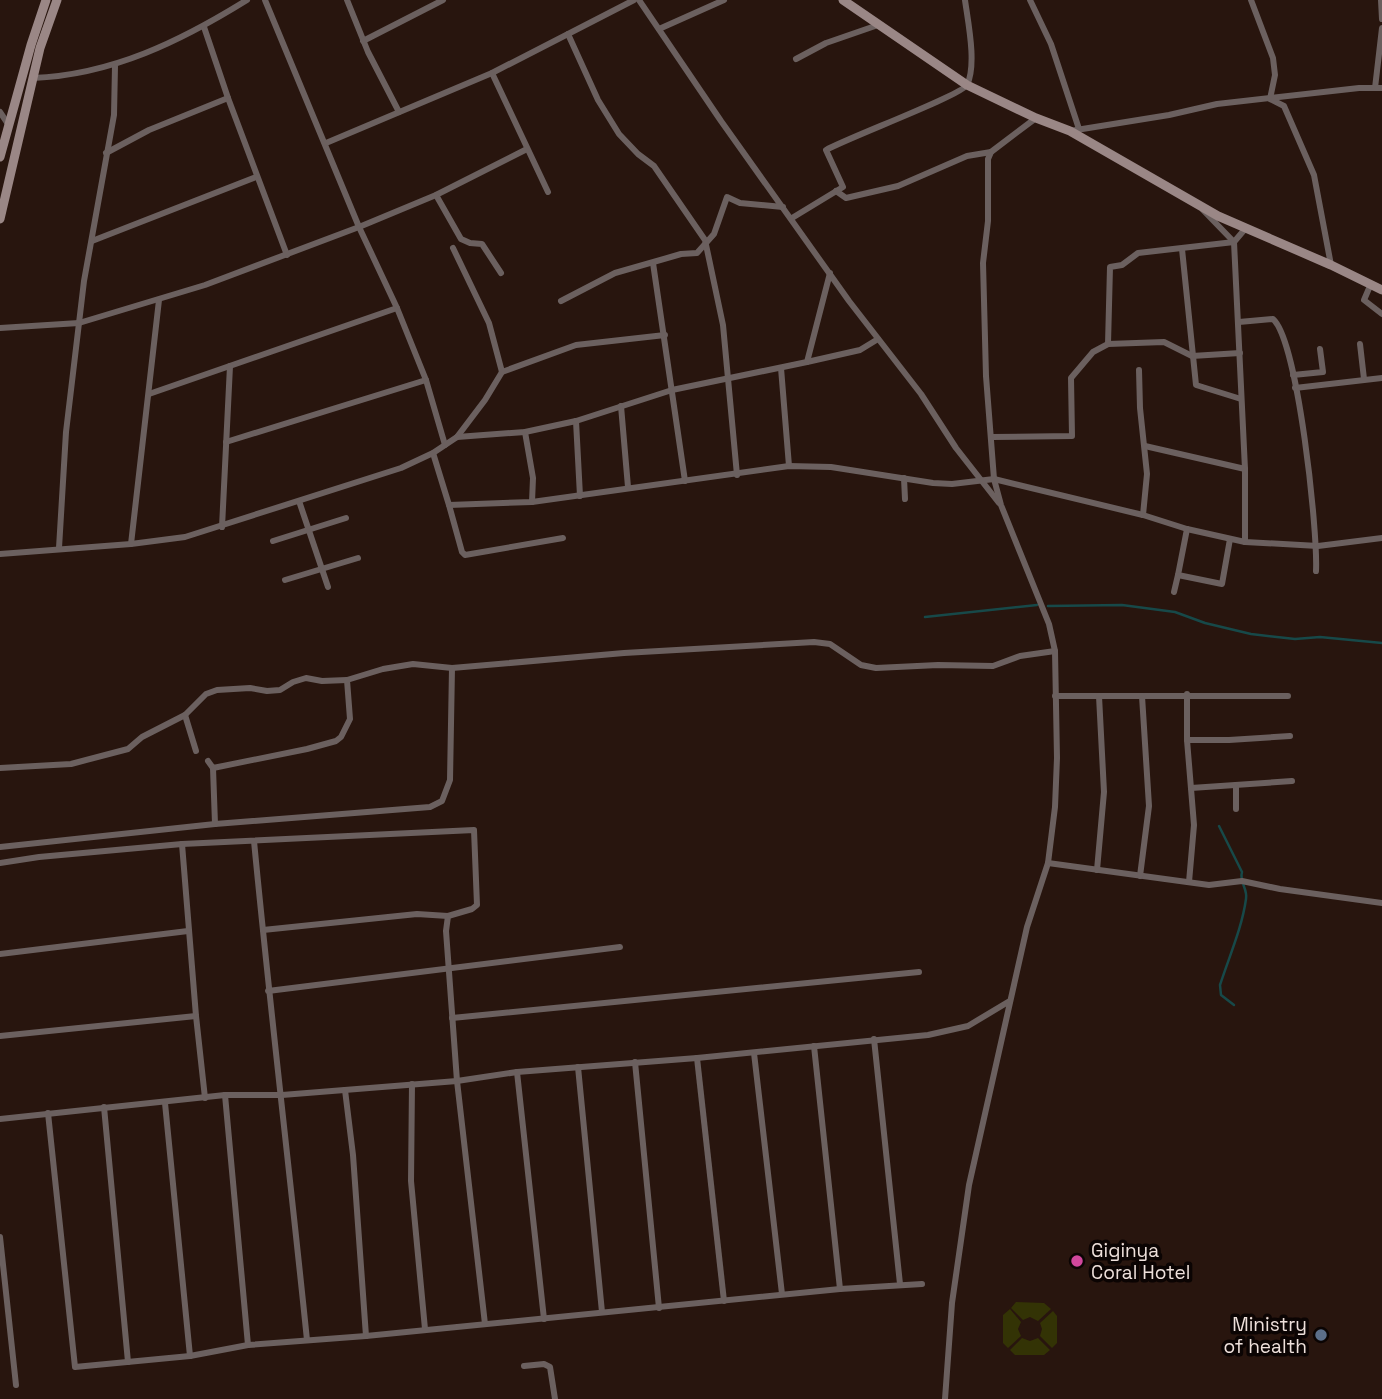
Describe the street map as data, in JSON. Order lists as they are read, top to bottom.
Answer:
{
  "places": ["Giginya Coral Hotel", "Ministry of health"]
}
